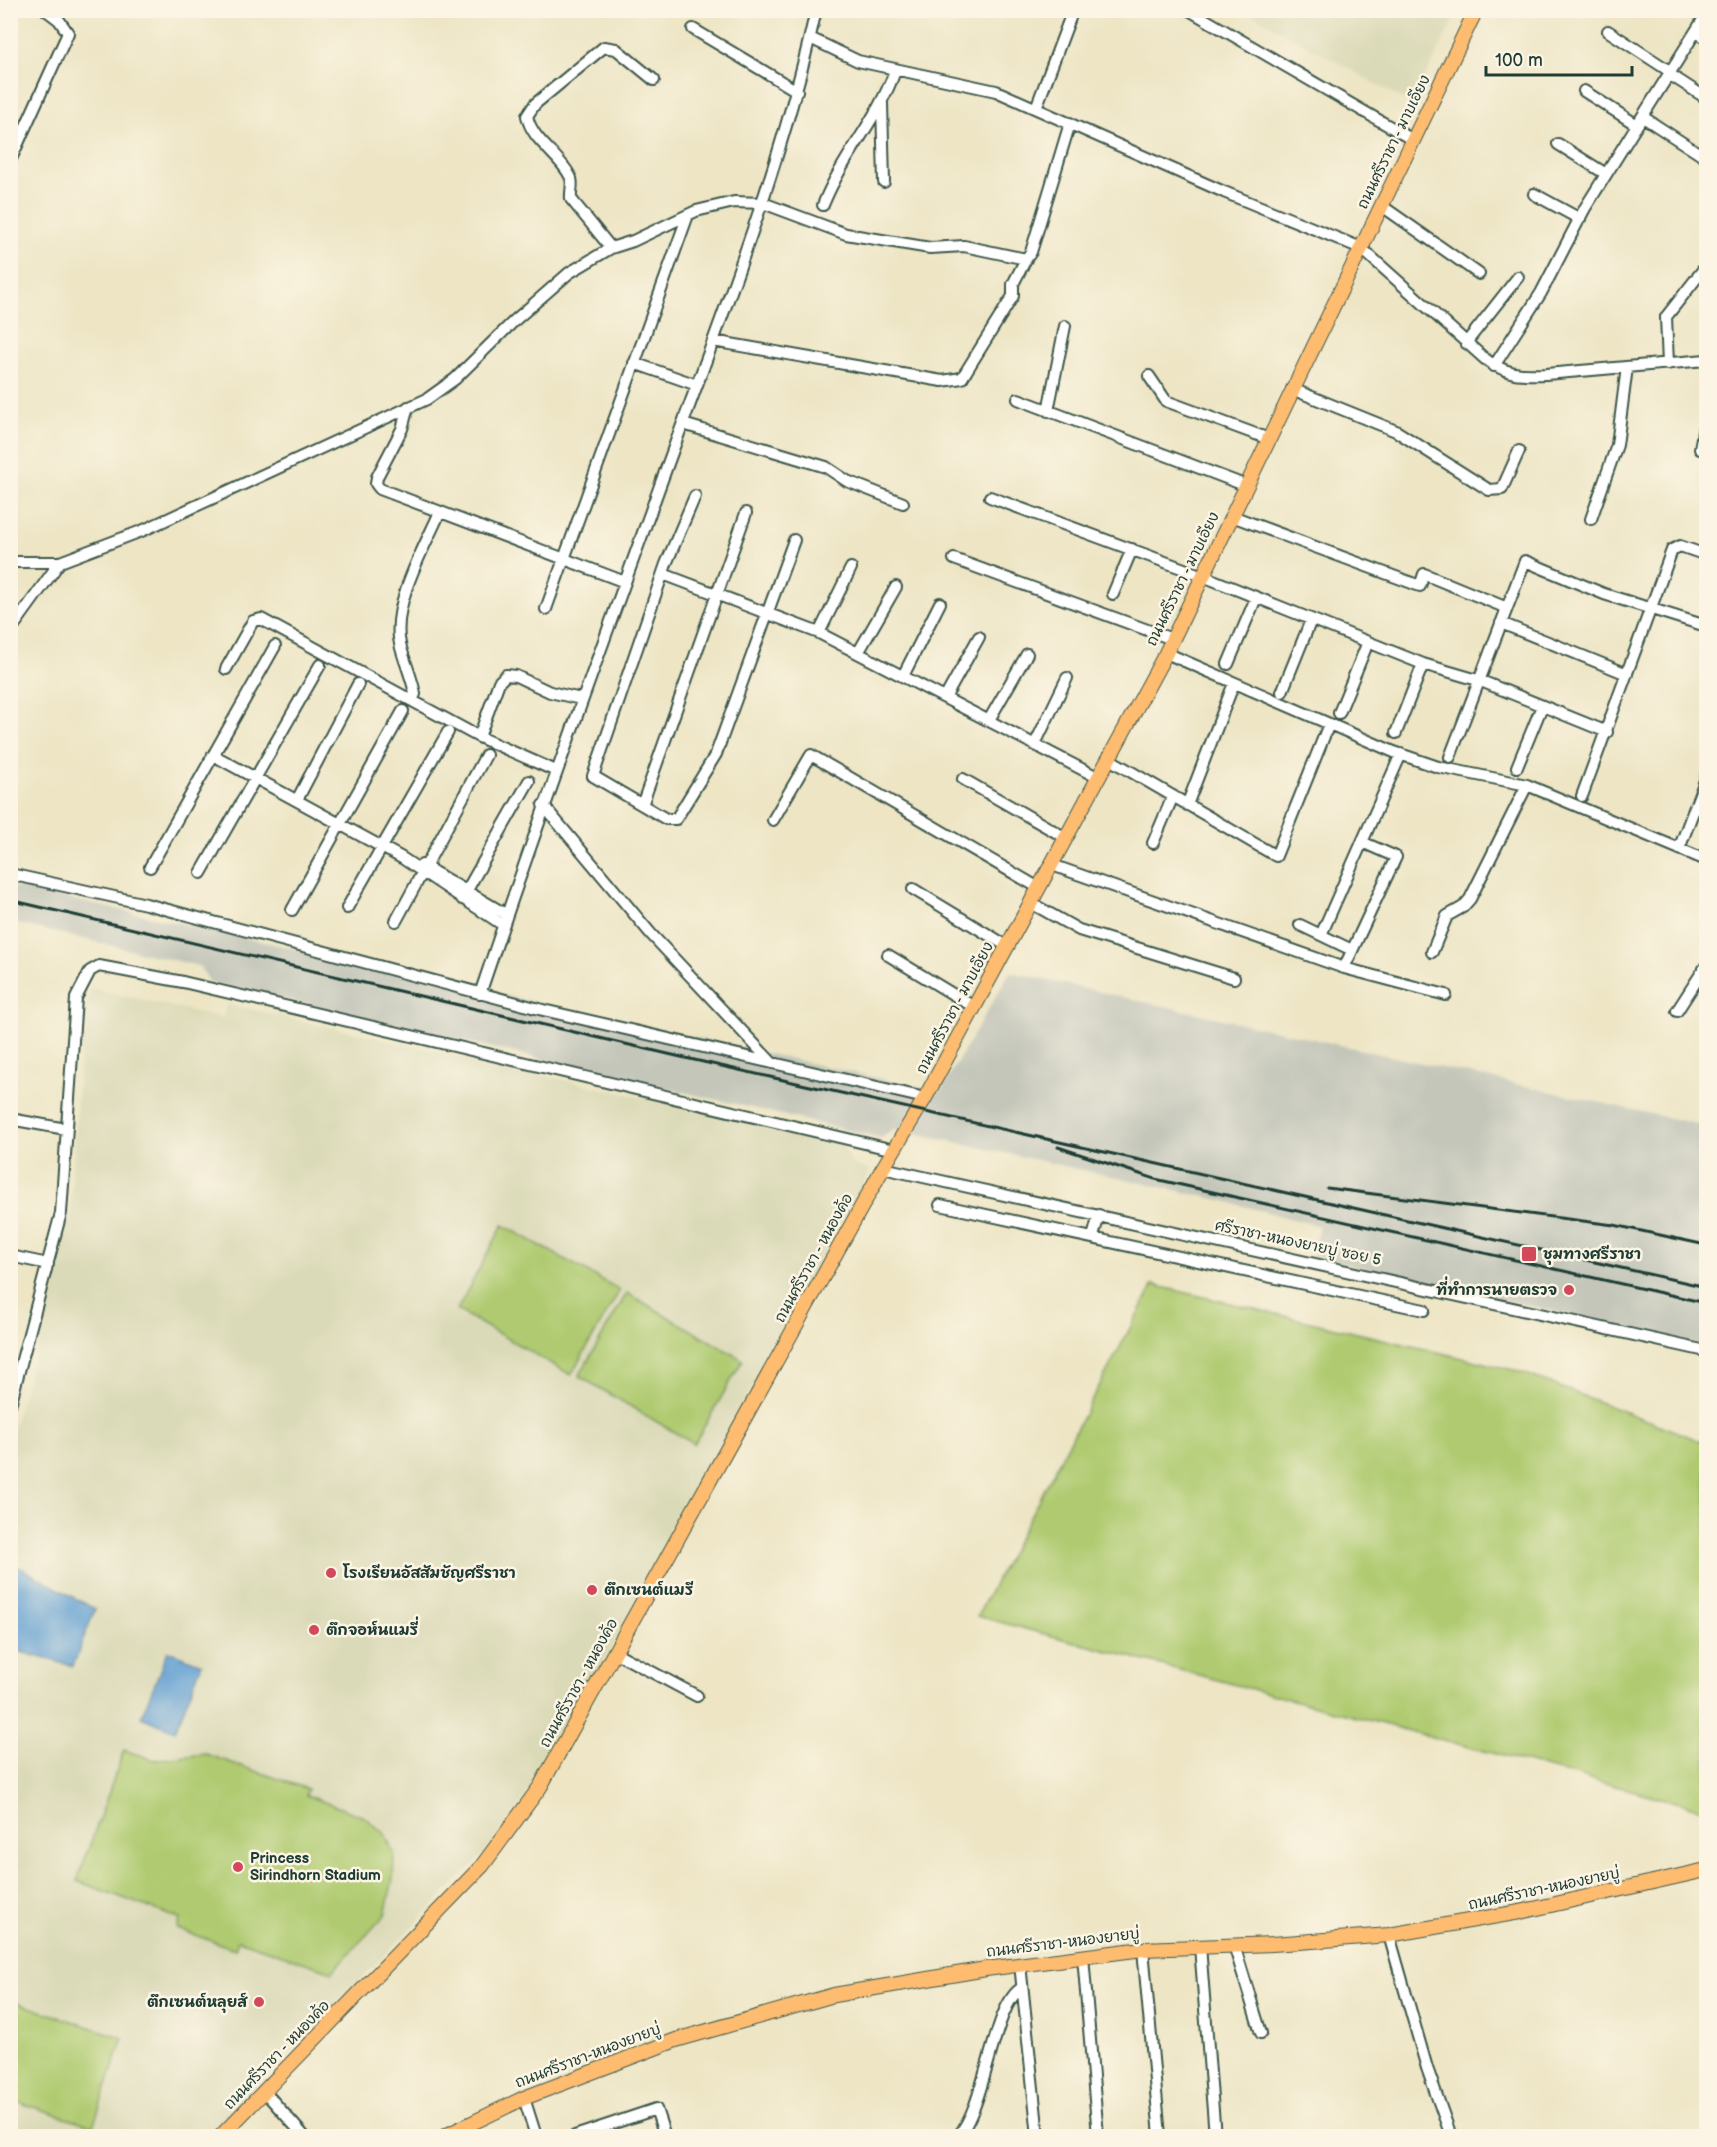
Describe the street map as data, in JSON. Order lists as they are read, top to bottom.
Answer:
{
  "streets": {
    "main road": ["ถนนศรีราชา - มาบเอียง", "ถนนศรีราชา - หนองค้อ", "ถนนศรีราชา-หนองยายบู่"],
    "street": ["ศรีราชา-หนองยายบู่ ซอย 5"]
  },
  "crossings": [
    ["ถนนศรีราชา - มาบเอียง", "ถนนศรีราชา - หนองค้อ"],
    ["ศรีราชา-หนองยายบู่ ซอย 5", "ถนนศรีราชา - หนองค้อ"]
  ],
  "places": {
    "transit": ["ชุมทางศรีราชา"],
    "other": [
      "ที่ทำการนายตรวจ",
      "โรงเรียนอัสสัมชัญศรีราชา",
      "ตึกเซนต์แมรี",
      "ตึกจอห์นแมรี่",
      "Princess Sirindhorn Stadium",
      "ตึกเซนต์หลุยส์"
    ]
  },
  "scale_bar": "100 m"
}
